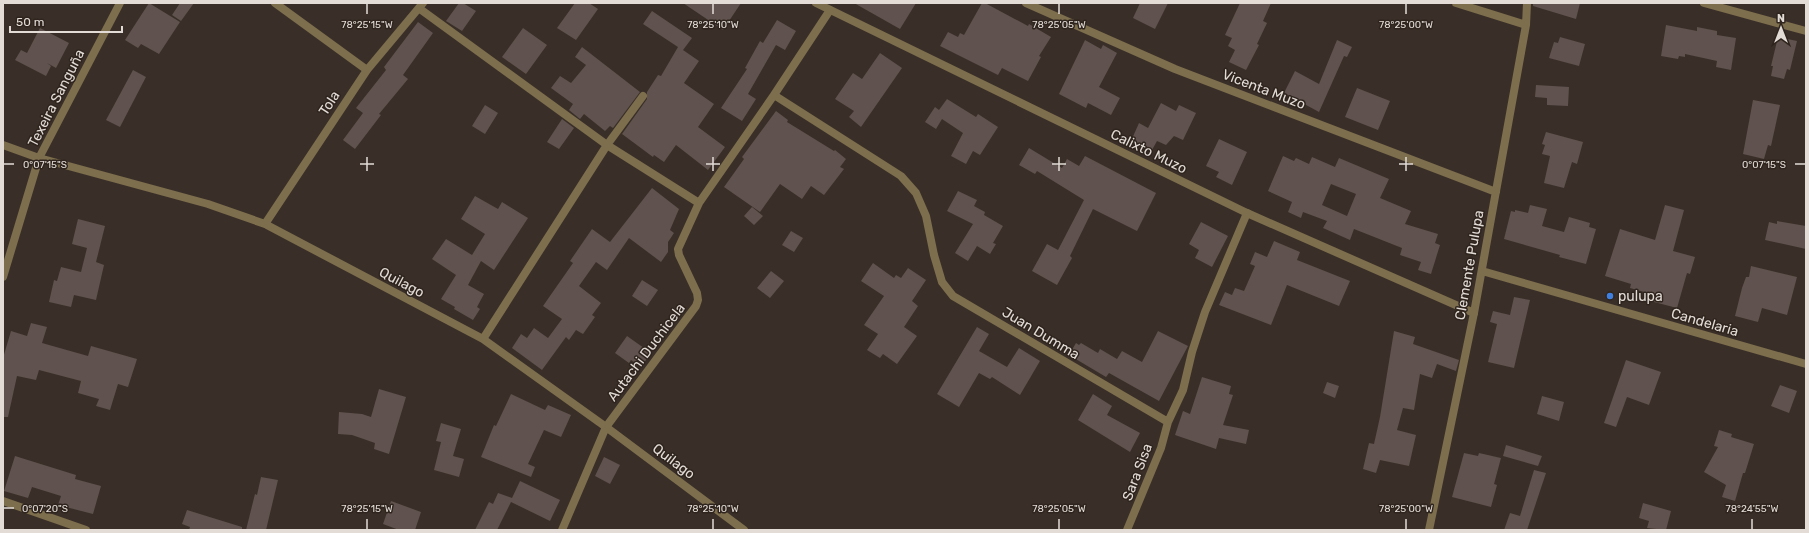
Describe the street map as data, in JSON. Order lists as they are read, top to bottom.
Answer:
{
  "streets": {
    "street": [
      "Vicenta Muzo",
      "Texeira Sanguña",
      "Tola",
      "Calixto Muzo",
      "Clemente Pulupa",
      "Quilago",
      "Candelaria",
      "Juan Dumma",
      "Autachi Duchicela",
      "Sara Sisa"
    ]
  },
  "crossings": [
    ["Vicenta Muzo", "Clemente Pulupa"],
    ["Texeira Sanguña", "Quilago"],
    ["Tola", "Quilago"],
    ["Calixto Muzo", "Clemente Pulupa"],
    ["Calixto Muzo", "Autachi Duchicela"],
    ["Clemente Pulupa", "Candelaria"],
    ["Quilago", "Autachi Duchicela"],
    ["Juan Dumma", "Autachi Duchicela"],
    ["Juan Dumma", "Sara Sisa"]
  ],
  "places": ["pulupa"],
  "scale_bar": "50 m",
  "north": "top",
  "coordinates": [
    "78°25'15\"W",
    "78°25'10\"W",
    "78°25'05\"W",
    "78°25'00\"W",
    "0°07'15\"S",
    "0°07'20\"S",
    "78°24'55\"W"
  ]
}
